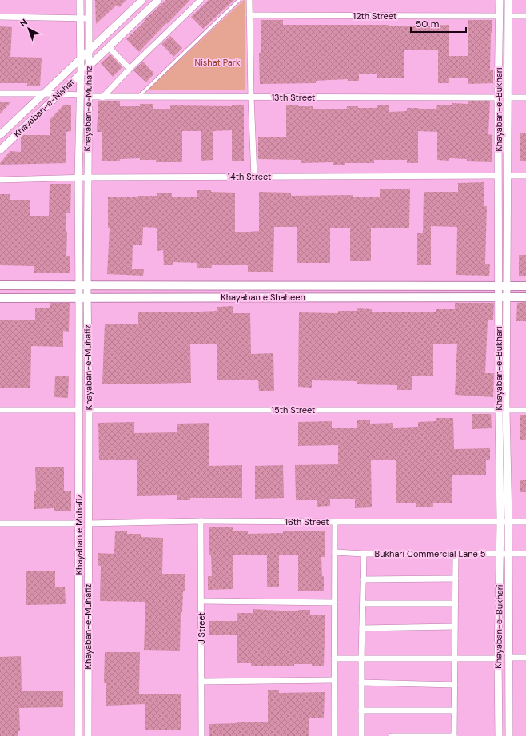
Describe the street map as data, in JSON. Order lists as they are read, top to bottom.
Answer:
{
  "streets": {
    "main road": ["Khayaban e Shaheen"],
    "street": [
      "12th Street",
      "13th Street",
      "Khayaban-e-Nishat",
      "Khayaban-e-Muhafiz",
      "Khayaban-e-Bukhari",
      "14th Street",
      "15th Street",
      "16th Street",
      "Khayaban e Muhafiz",
      "Bukhari Commercial Lane 5",
      "J Street"
    ]
  },
  "crossings": [
    ["12th Street", "Khayaban-e-Bukhari"],
    ["13th Street", "Khayaban-e-Muhafiz"],
    ["13th Street", "Khayaban-e-Bukhari"],
    ["Khayaban-e-Nishat", "Khayaban-e-Muhafiz"],
    ["Khayaban-e-Muhafiz", "14th Street"],
    ["Khayaban-e-Muhafiz", "Khayaban e Shaheen"],
    ["Khayaban-e-Muhafiz", "15th Street"],
    ["Khayaban-e-Muhafiz", "16th Street"],
    ["Khayaban-e-Muhafiz", "Khayaban e Muhafiz"],
    ["Khayaban-e-Bukhari", "14th Street"],
    ["Khayaban-e-Bukhari", "Khayaban e Shaheen"],
    ["Khayaban-e-Bukhari", "15th Street"],
    ["Khayaban-e-Bukhari", "16th Street"],
    ["Khayaban-e-Bukhari", "Bukhari Commercial Lane 5"],
    ["16th Street", "J Street"]
  ],
  "parks": ["Nishat Park"],
  "scale_bar": "50 m",
  "north": "top left"
}
